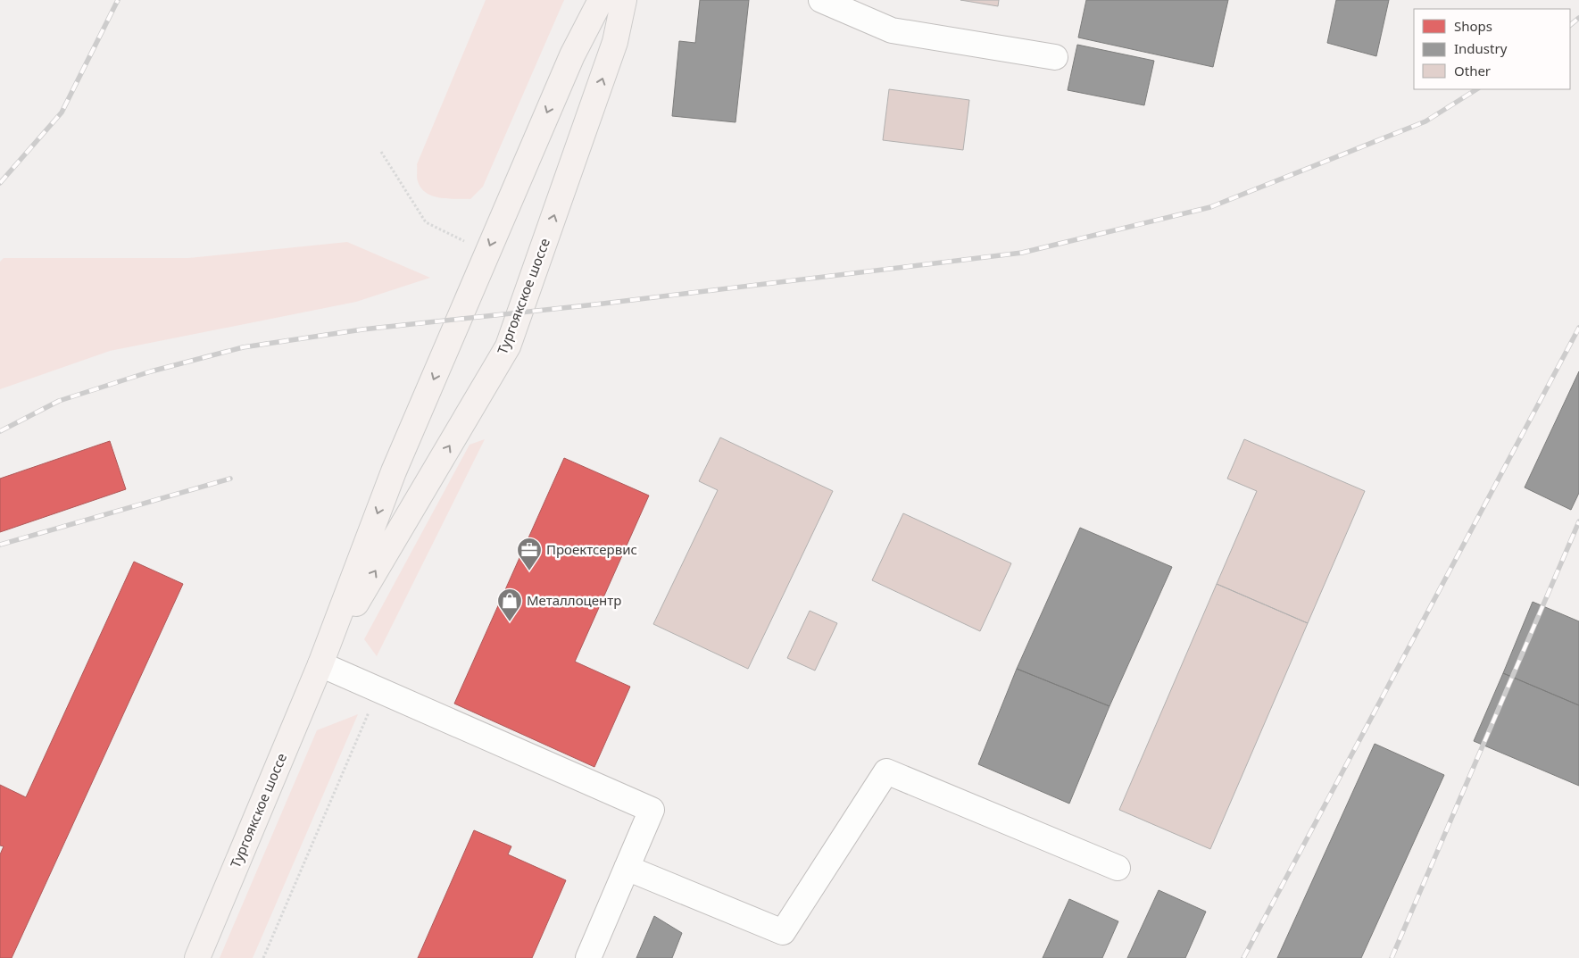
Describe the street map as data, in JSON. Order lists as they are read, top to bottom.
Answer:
{
  "streets": {
    "main road": ["Тургоякское шоссе"]
  },
  "places": {
    "office": ["Проектсервис"],
    "shop": ["Металлоцентр"]
  },
  "legend": ["Shops", "Industry", "Other"]
}
